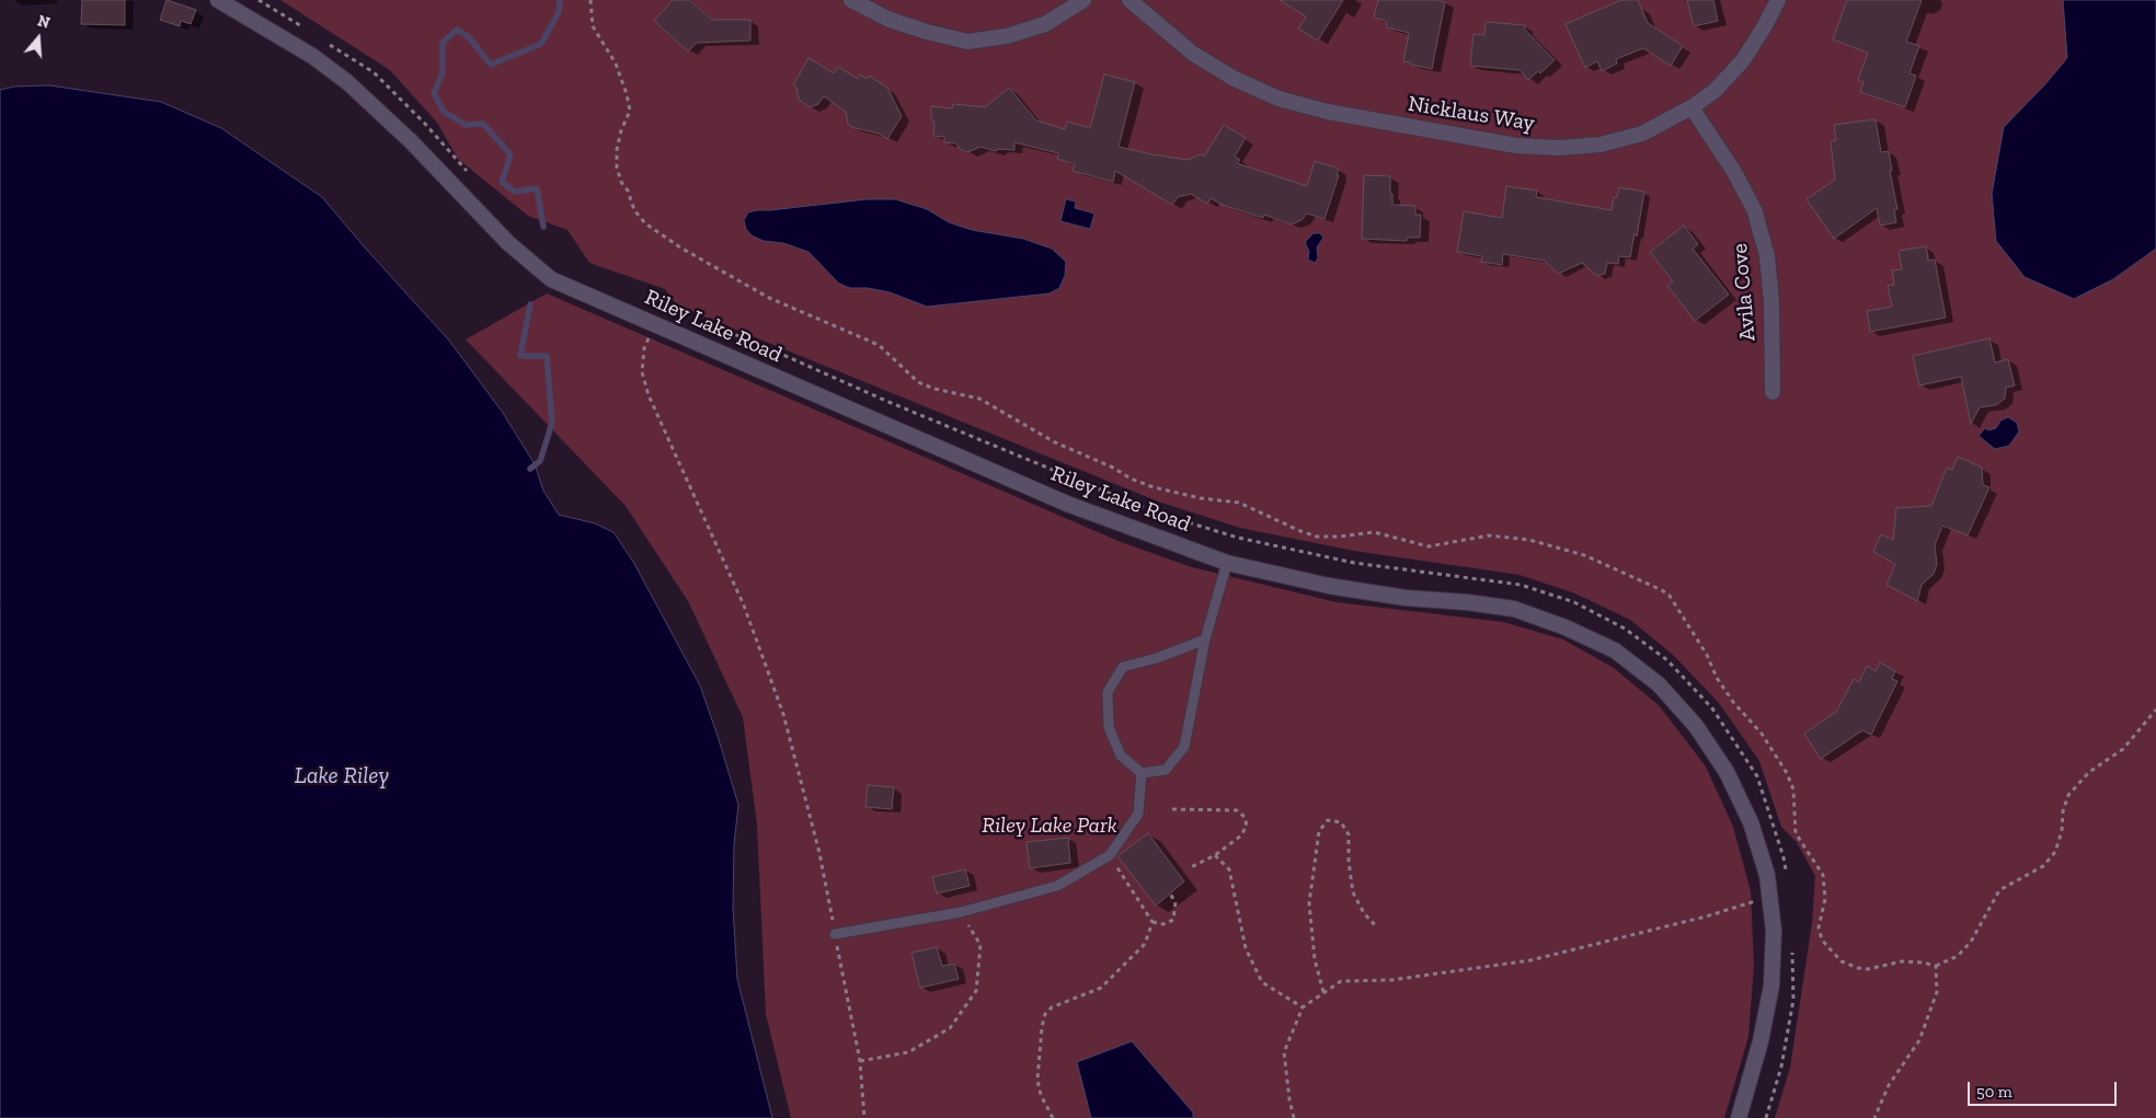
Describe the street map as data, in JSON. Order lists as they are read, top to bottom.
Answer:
{
  "streets": {
    "street": ["Nicklaus Way", "Avila Cove", "Riley Lake Road"]
  },
  "crossings": [
    ["Nicklaus Way", "Avila Cove"]
  ],
  "water": ["Lake Riley"],
  "parks": ["Riley Lake Park"],
  "scale_bar": "50 m",
  "north": "top"
}
